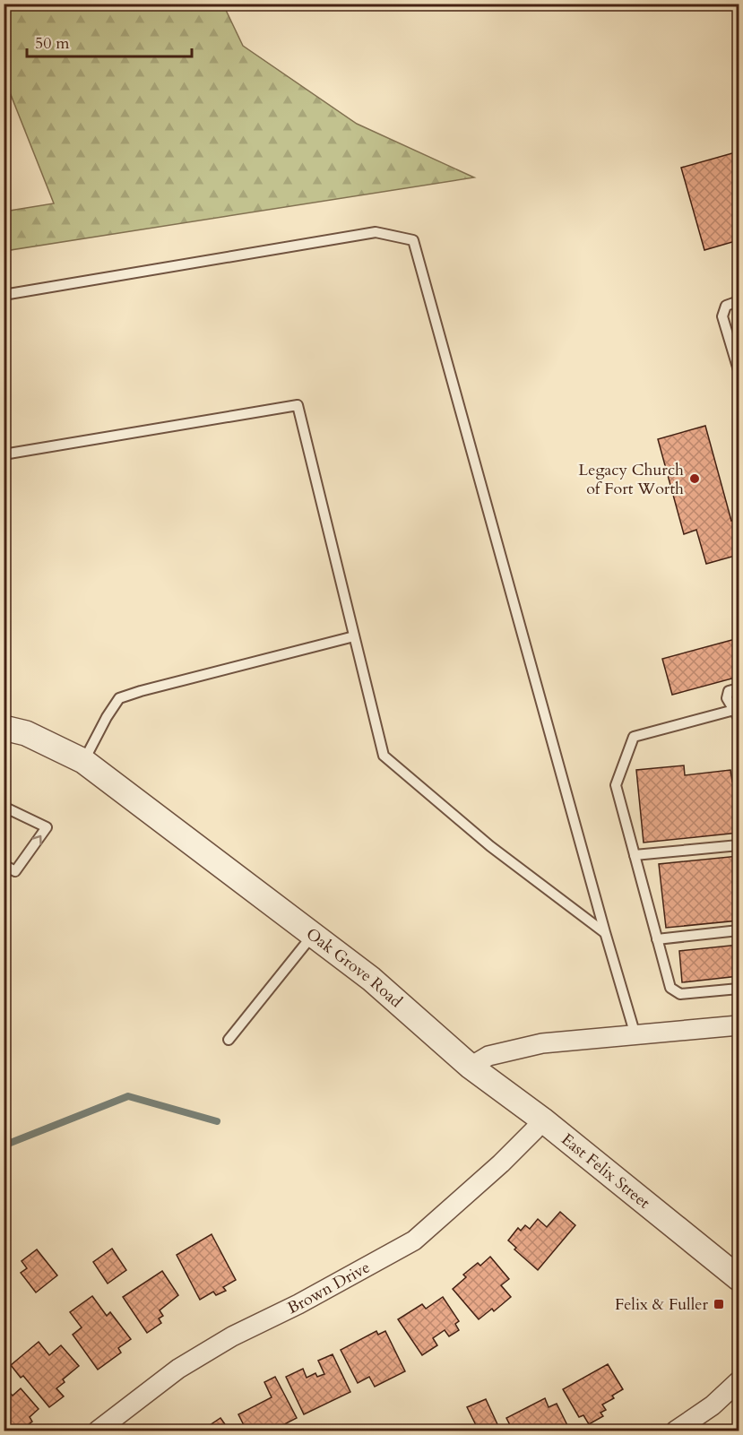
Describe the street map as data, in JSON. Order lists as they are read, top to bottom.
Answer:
{
  "streets": {
    "street": ["Oak Grove Road", "East Felix Street", "Brown Drive"]
  },
  "crossings": [
    ["Oak Grove Road", "East Felix Street"],
    ["East Felix Street", "Brown Drive"]
  ],
  "places": {
    "other": ["Legacy Church of Fort Worth"],
    "transit": ["Felix & Fuller"]
  },
  "scale_bar": "50 m"
}
